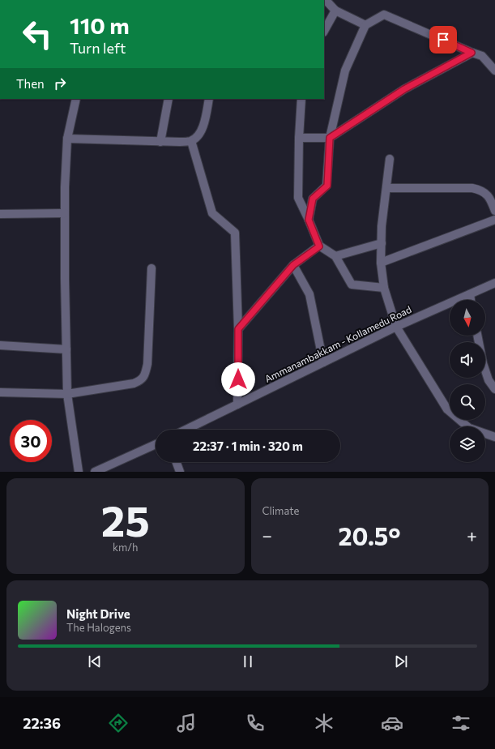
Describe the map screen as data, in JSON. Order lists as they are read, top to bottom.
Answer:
{
  "streets": {
    "street": ["Ammanambakkam - Kollamedu Road"]
  },
  "north": "bottom",
  "page": {
    "turn": ["110 m", "Turn left"],
    "then": "Then",
    "limit": "30",
    "trip": "22:37 · 1 min · 320 m",
    "tile": [
      ["25", "km/h"],
      "Climate"
    ],
    "heat": ["−", "20.5°", "+"],
    "song": ["Night Drive", "The Halogens"],
    "tabs": "22:36"
  }
}
